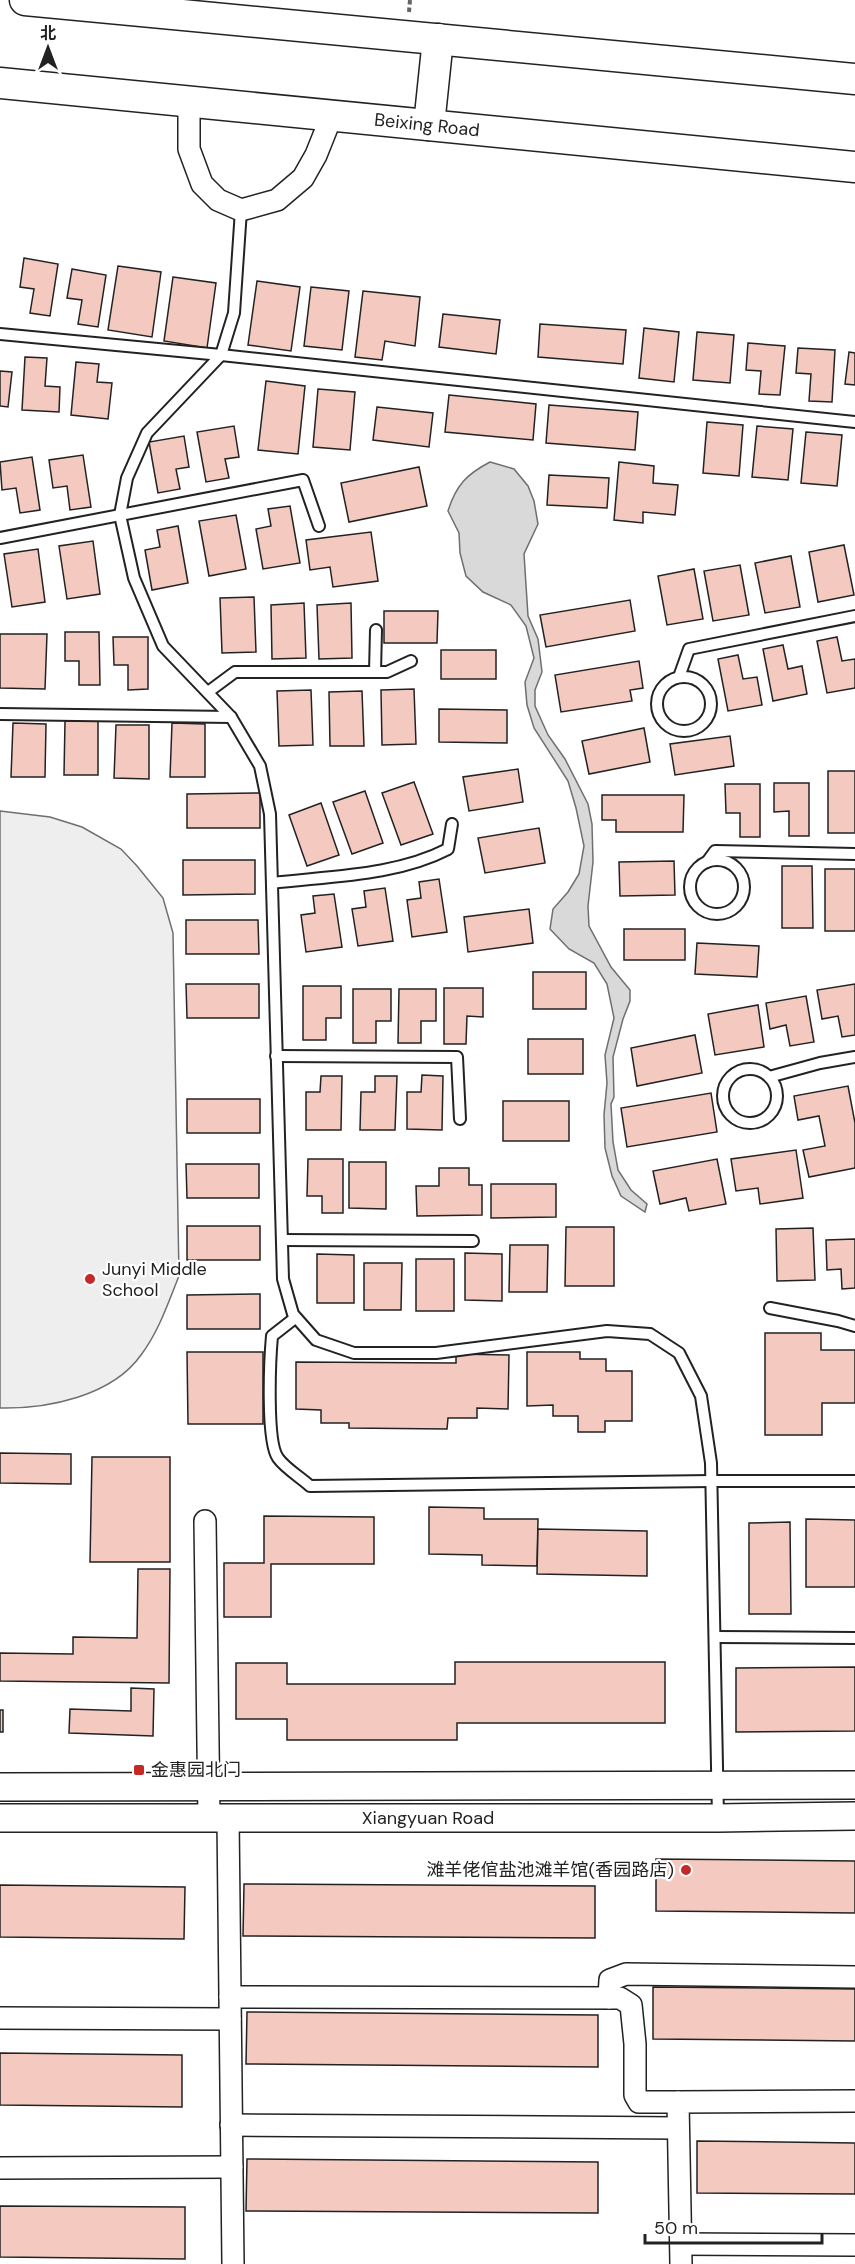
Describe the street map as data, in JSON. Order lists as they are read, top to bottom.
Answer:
{
  "streets": {
    "main road": ["Beixing Road"],
    "street": ["Xiangyuan Road"]
  },
  "places": {
    "other": ["Junyi Middle School", "滩羊佬倌盐池滩羊馆(香园路店)"],
    "transit": ["金惠园北门"]
  },
  "scale_bar": "50 m",
  "north": "top"
}
